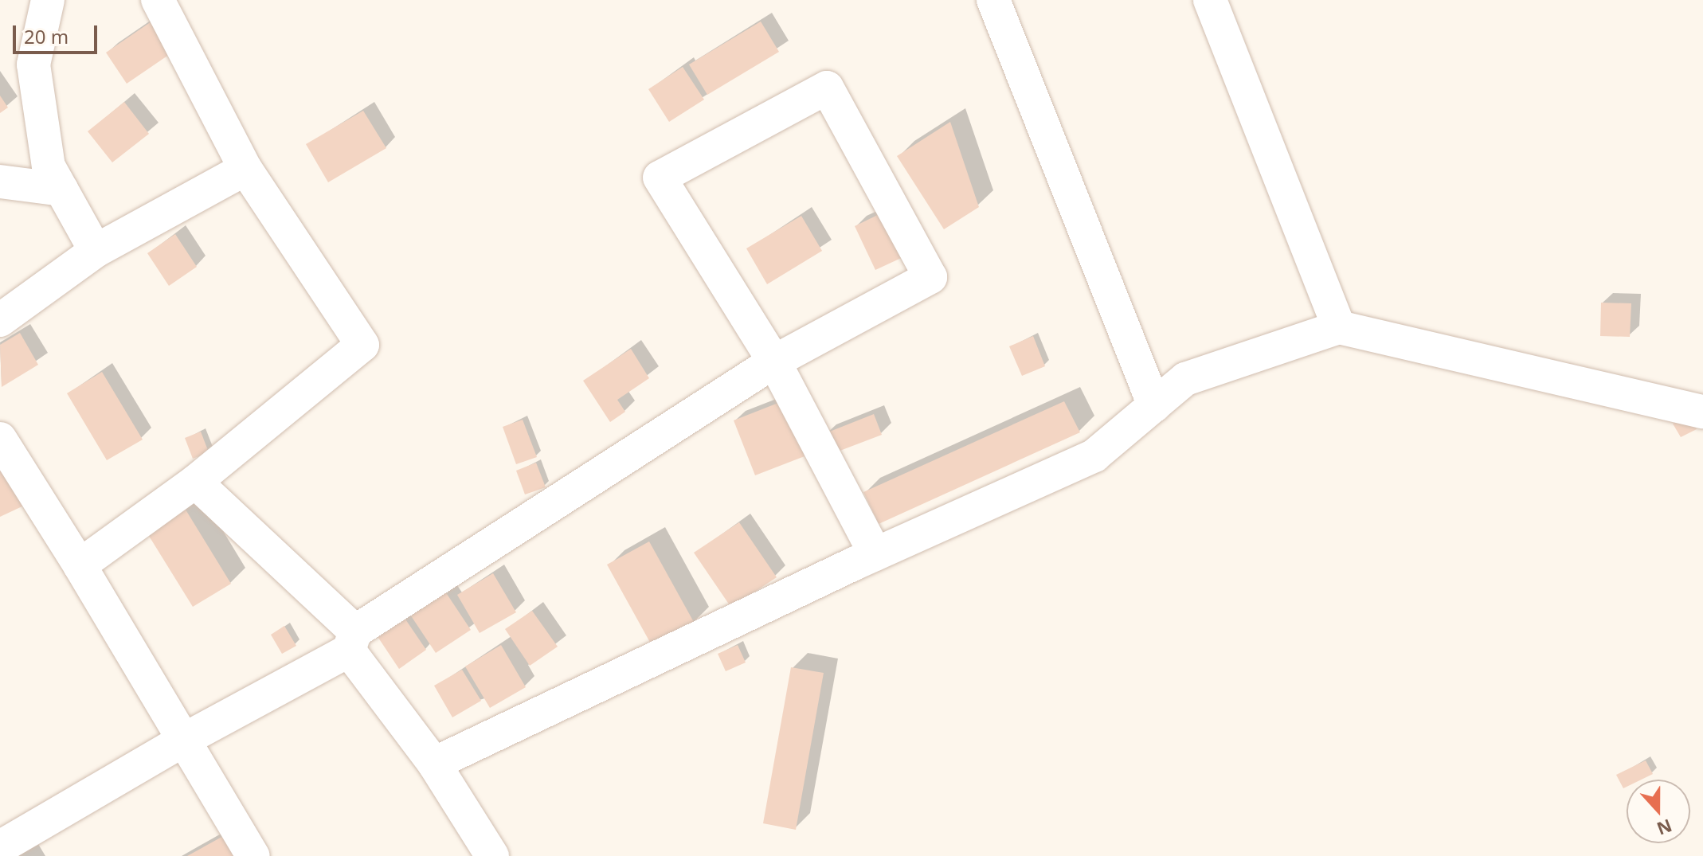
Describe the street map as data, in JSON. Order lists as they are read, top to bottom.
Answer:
{
  "scale_bar": "20 m",
  "north": "bottom"
}
